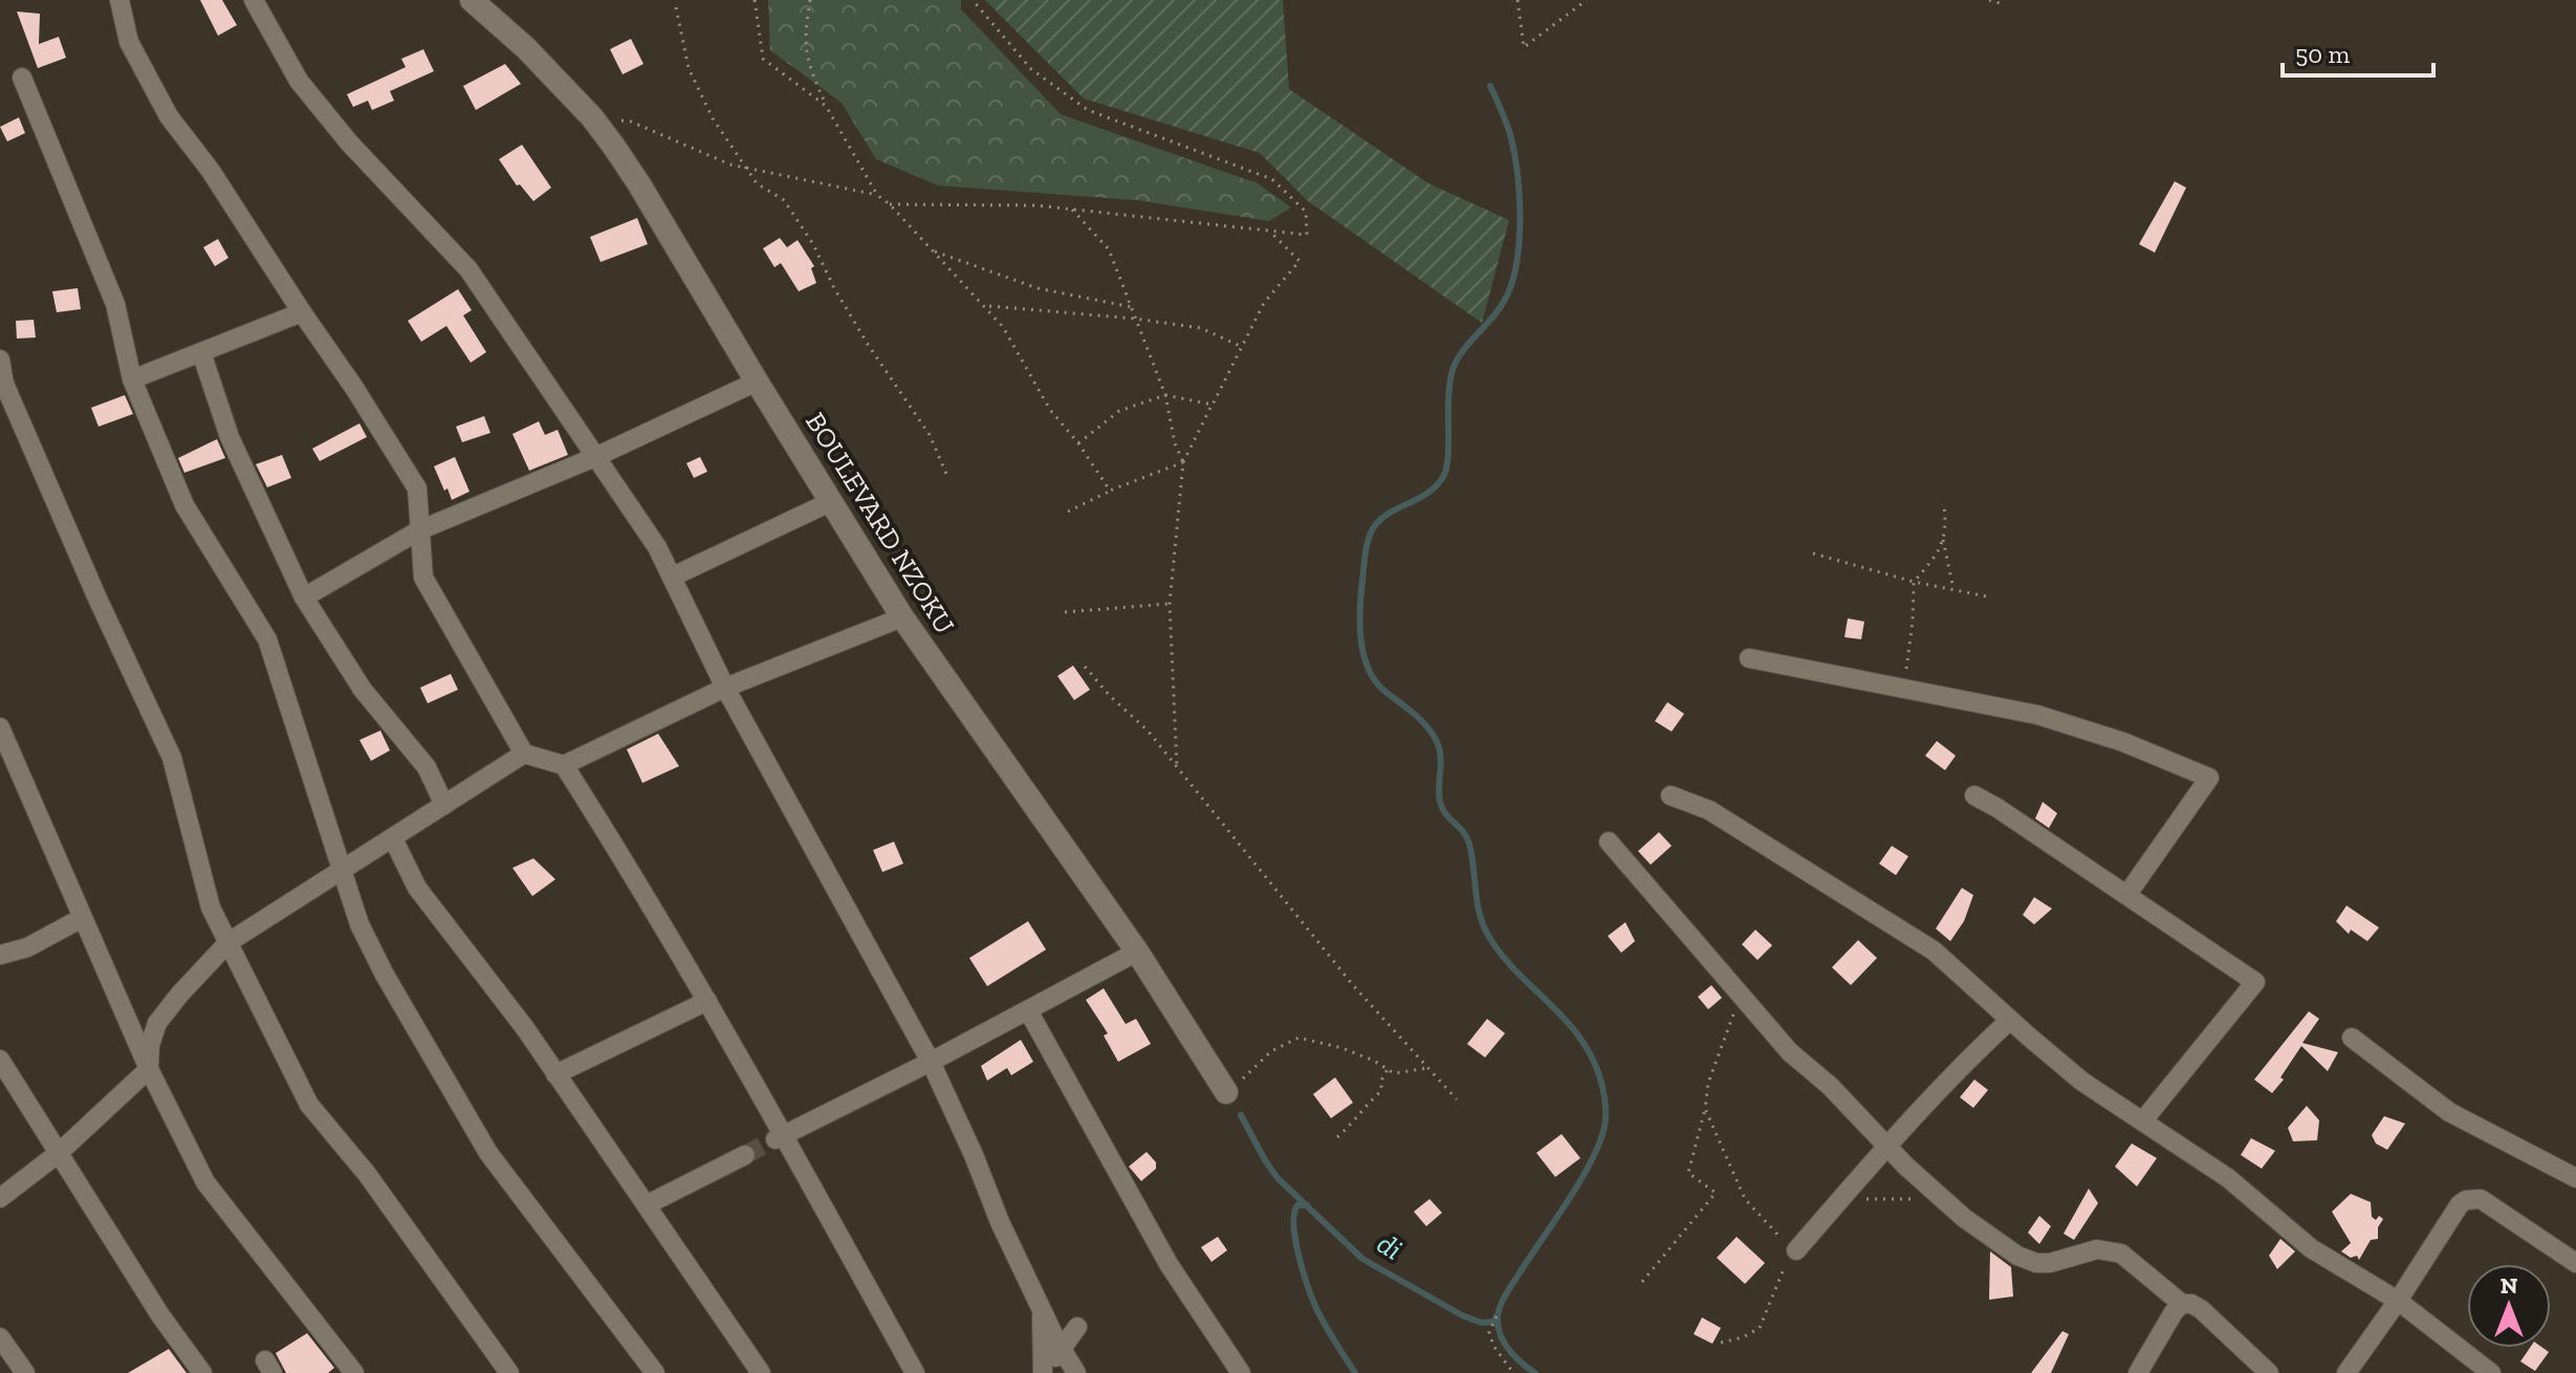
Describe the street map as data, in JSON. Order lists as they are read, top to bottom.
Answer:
{
  "streets": {
    "street": ["BOULEVARD NZOKU"]
  },
  "water": ["di"],
  "scale_bar": "50 m",
  "north": "top"
}
